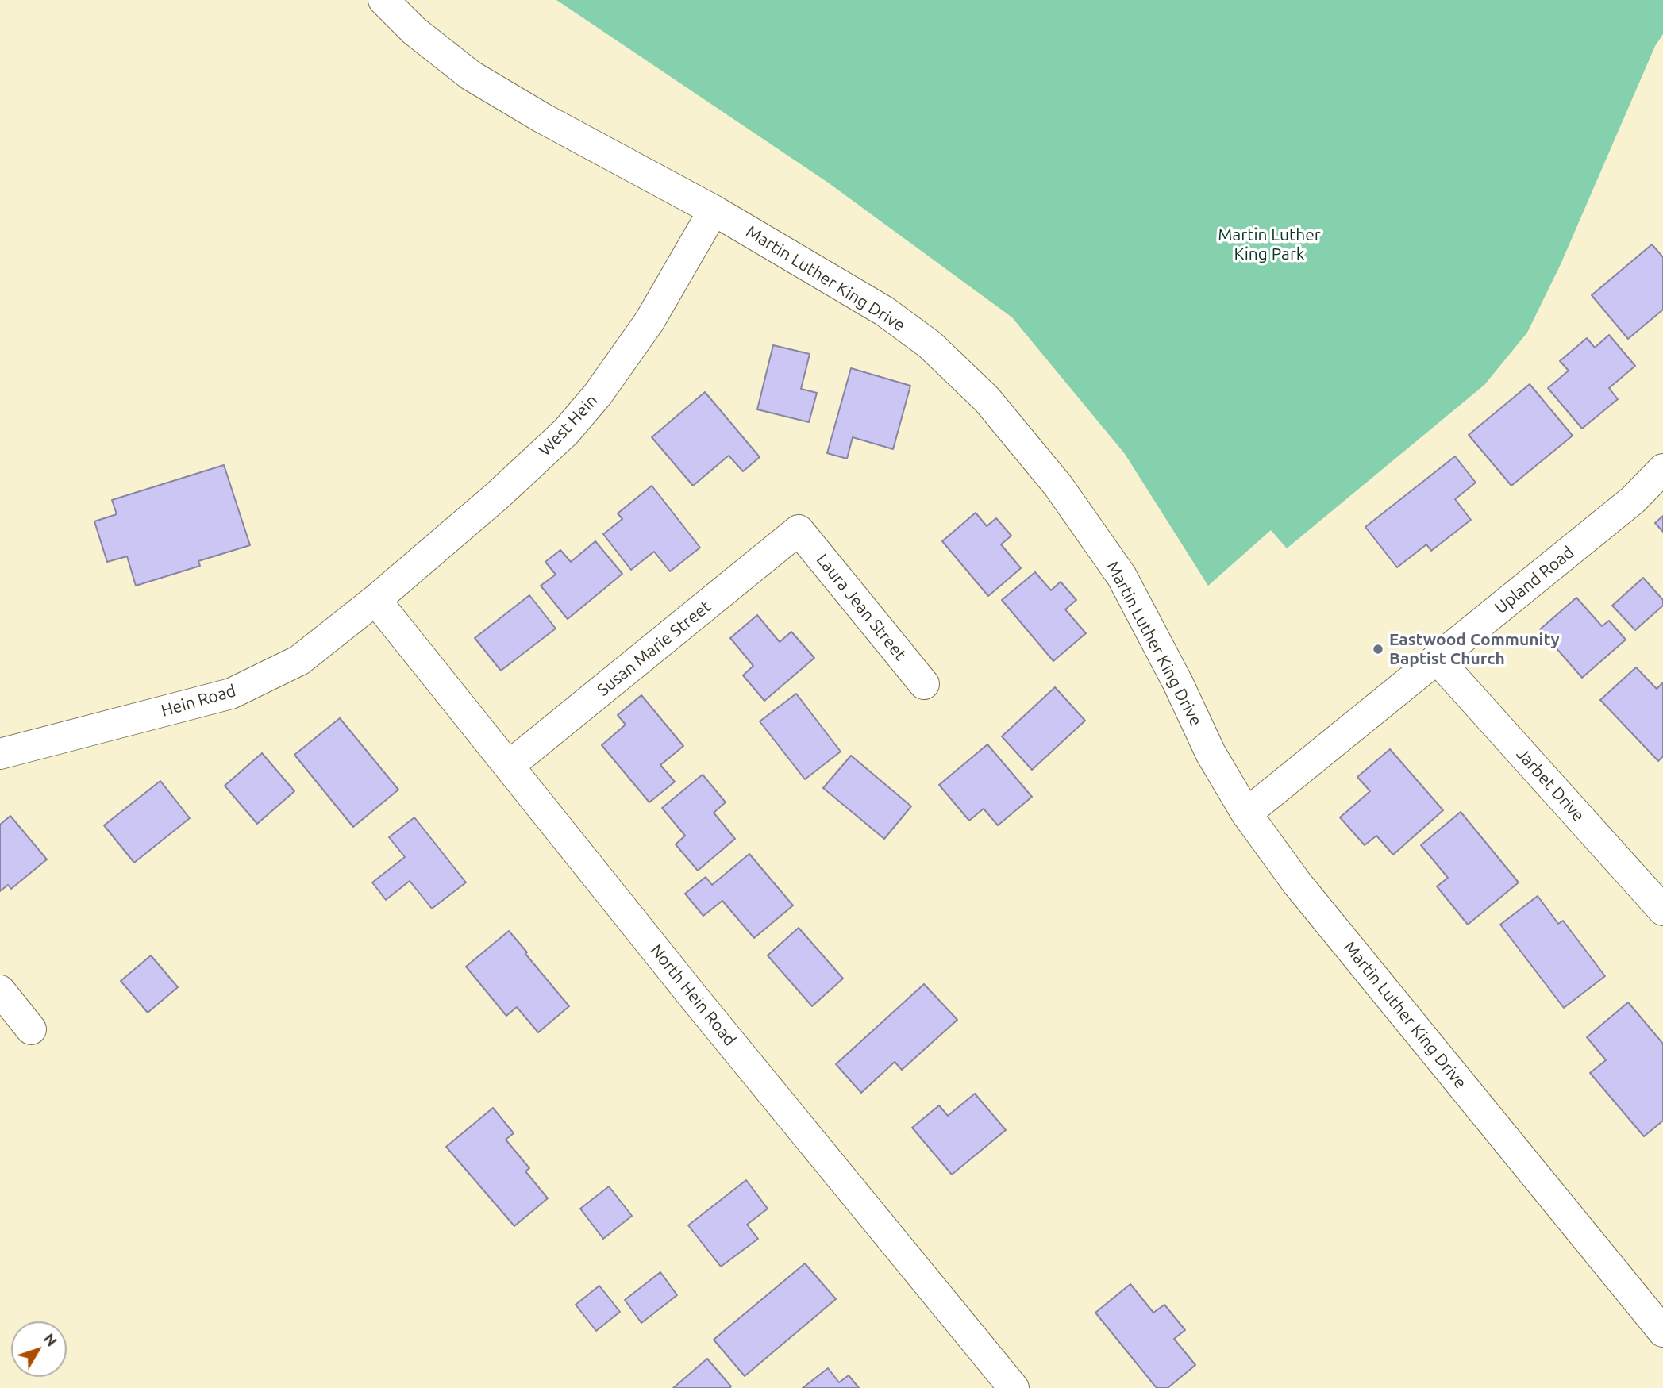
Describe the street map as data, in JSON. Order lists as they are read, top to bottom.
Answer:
{
  "streets": {
    "street": [
      "Martin Luther King Drive",
      "West Hein",
      "Upland Road",
      "Laura Jean Street",
      "Susan Marie Street",
      "Hein Road",
      "Jarbet Drive",
      "North Hein Road"
    ]
  },
  "crossings": [
    ["Martin Luther King Drive", "West Hein"],
    ["Martin Luther King Drive", "Upland Road"],
    ["West Hein", "Hein Road"],
    ["West Hein", "North Hein Road"],
    ["Upland Road", "Jarbet Drive"],
    ["Laura Jean Street", "Susan Marie Street"],
    ["Susan Marie Street", "North Hein Road"],
    ["Hein Road", "North Hein Road"]
  ],
  "parks": ["Martin Luther King Park"],
  "places": ["Eastwood Community Baptist Church"],
  "north": "top right"
}
